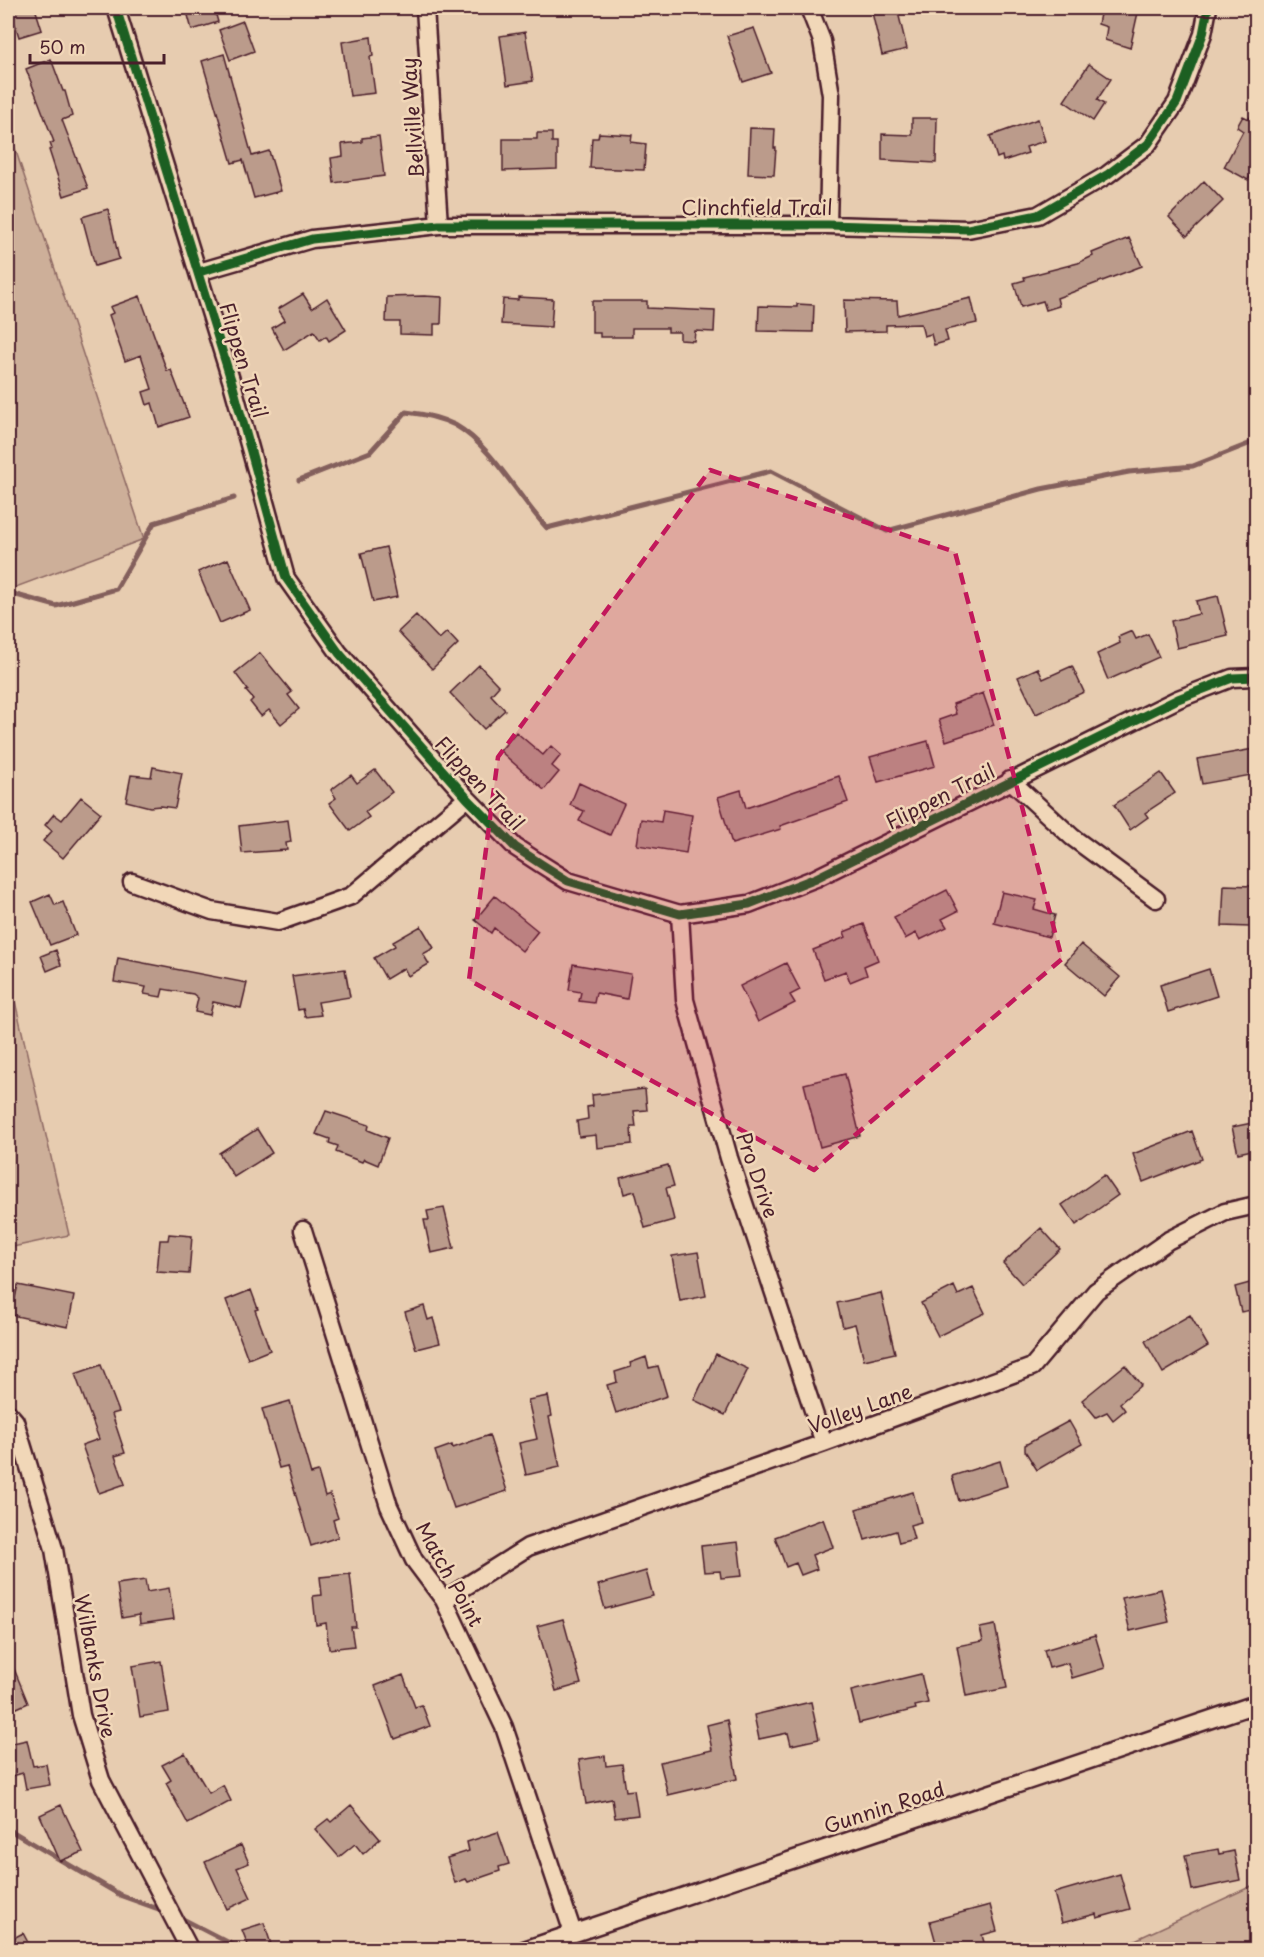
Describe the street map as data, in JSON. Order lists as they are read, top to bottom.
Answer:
{
  "streets": {
    "street": [
      "Bellville Way",
      "Clinchfield Trail",
      "Flippen Trail",
      "Pro Drive",
      "Volley Lane",
      "Match Point",
      "Wilbanks Drive",
      "Gunnin Road"
    ]
  },
  "crossings": [
    ["Bellville Way", "Clinchfield Trail"],
    ["Clinchfield Trail", "Flippen Trail"],
    ["Flippen Trail", "Pro Drive"],
    ["Pro Drive", "Volley Lane"],
    ["Volley Lane", "Match Point"],
    ["Match Point", "Gunnin Road"]
  ],
  "scale_bar": "50 m"
}
